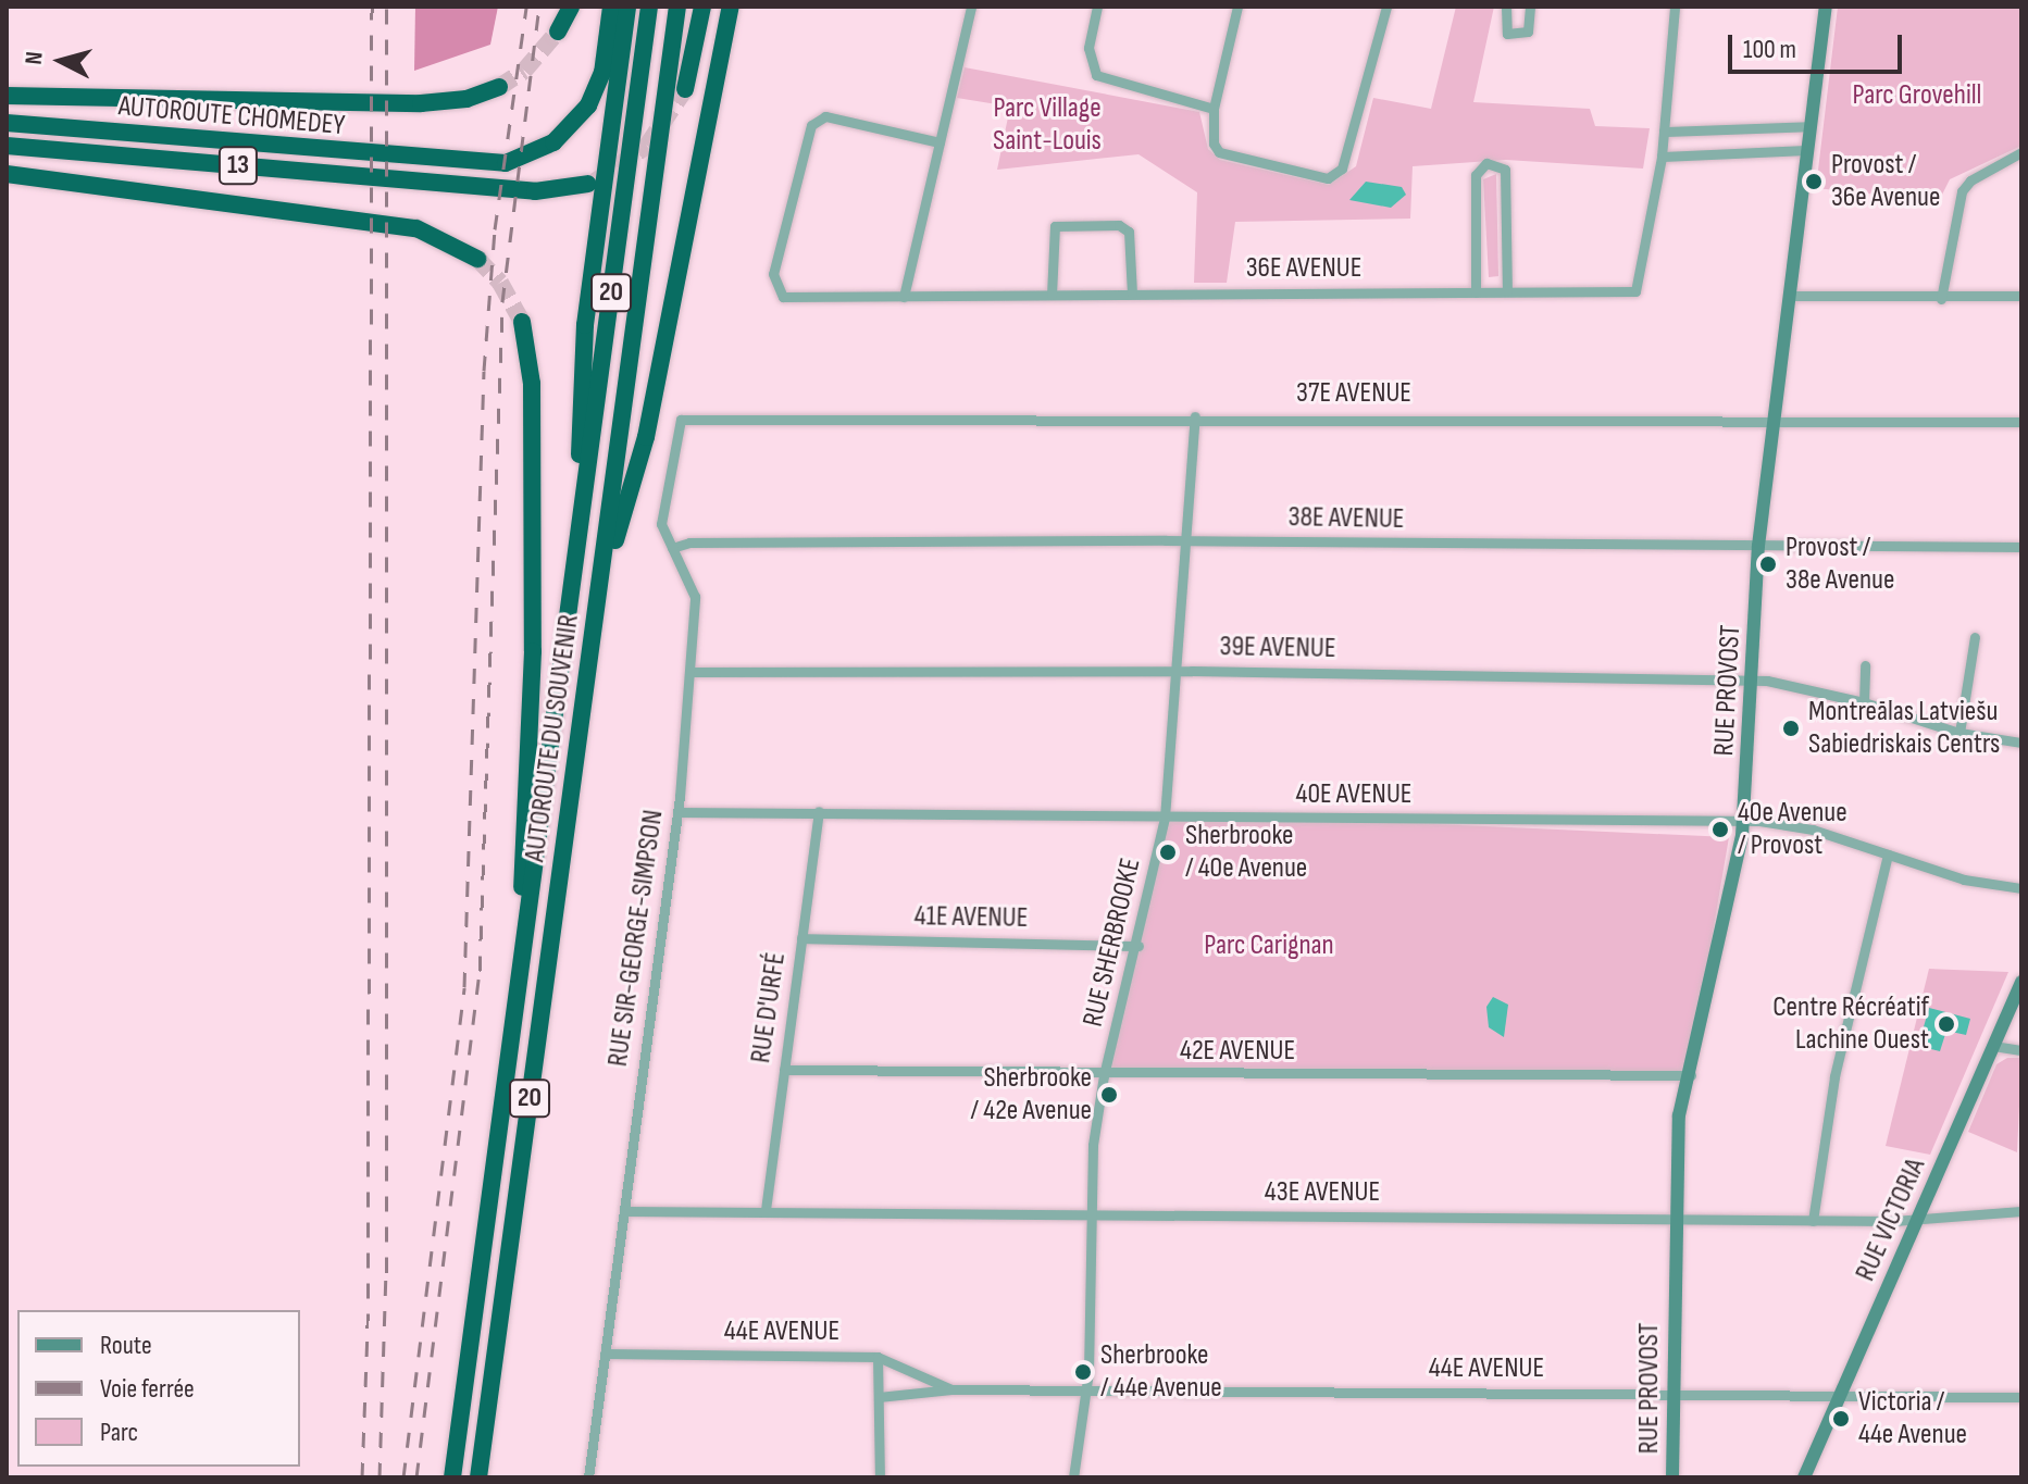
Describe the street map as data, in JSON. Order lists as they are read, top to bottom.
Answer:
{
  "streets": {
    "highway": [
      "AUTOROUTE CHOMEDEY",
      "13",
      "20",
      "AUTOROUTE DU SOUVENIR"
    ],
    "street": [
      "36E AVENUE",
      "37E AVENUE",
      "38E AVENUE",
      "39E AVENUE",
      "RUE PROVOST",
      "40E AVENUE",
      "41E AVENUE",
      "RUE SIR-GEORGE-SIMPSON",
      "RUE SHERBROOKE",
      "RUE D'URFÉ",
      "42E AVENUE",
      "43E AVENUE",
      "RUE VICTORIA",
      "44E AVENUE"
    ]
  },
  "crossings": [
    ["37E AVENUE", "RUE PROVOST"],
    ["37E AVENUE", "RUE SIR-GEORGE-SIMPSON"],
    ["37E AVENUE", "RUE SHERBROOKE"],
    ["38E AVENUE", "RUE PROVOST"],
    ["38E AVENUE", "RUE SIR-GEORGE-SIMPSON"],
    ["38E AVENUE", "RUE SHERBROOKE"],
    ["39E AVENUE", "RUE PROVOST"],
    ["39E AVENUE", "RUE SIR-GEORGE-SIMPSON"],
    ["39E AVENUE", "RUE SHERBROOKE"],
    ["RUE PROVOST", "40E AVENUE"],
    ["RUE PROVOST", "42E AVENUE"],
    ["RUE PROVOST", "43E AVENUE"],
    ["RUE PROVOST", "44E AVENUE"],
    ["40E AVENUE", "RUE SIR-GEORGE-SIMPSON"],
    ["40E AVENUE", "RUE SHERBROOKE"],
    ["40E AVENUE", "RUE D'URFÉ"],
    ["41E AVENUE", "RUE SHERBROOKE"],
    ["41E AVENUE", "RUE D'URFÉ"],
    ["RUE SIR-GEORGE-SIMPSON", "43E AVENUE"],
    ["RUE SIR-GEORGE-SIMPSON", "44E AVENUE"],
    ["RUE SHERBROOKE", "42E AVENUE"],
    ["RUE SHERBROOKE", "43E AVENUE"],
    ["RUE SHERBROOKE", "44E AVENUE"],
    ["RUE D'URFÉ", "42E AVENUE"],
    ["RUE D'URFÉ", "43E AVENUE"],
    ["43E AVENUE", "RUE VICTORIA"],
    ["RUE VICTORIA", "44E AVENUE"]
  ],
  "parks": ["Parc Grovehill", "Parc Village Saint-Louis", "Parc Carignan"],
  "places": [
    "Provost / 36e Avenue",
    "Provost / 38e Avenue",
    "Montreālas Latviešu Sabiedriskais Centrs",
    "40e Avenue / Provost",
    "Sherbrooke / 40e Avenue",
    "Centre Récréatif Lachine Ouest",
    "Sherbrooke / 42e Avenue",
    "Sherbrooke / 44e Avenue",
    "Victoria / 44e Avenue"
  ],
  "legend": ["Route", "Voie ferrée", "Parc"],
  "scale_bar": "100 m",
  "north": "left"
}
